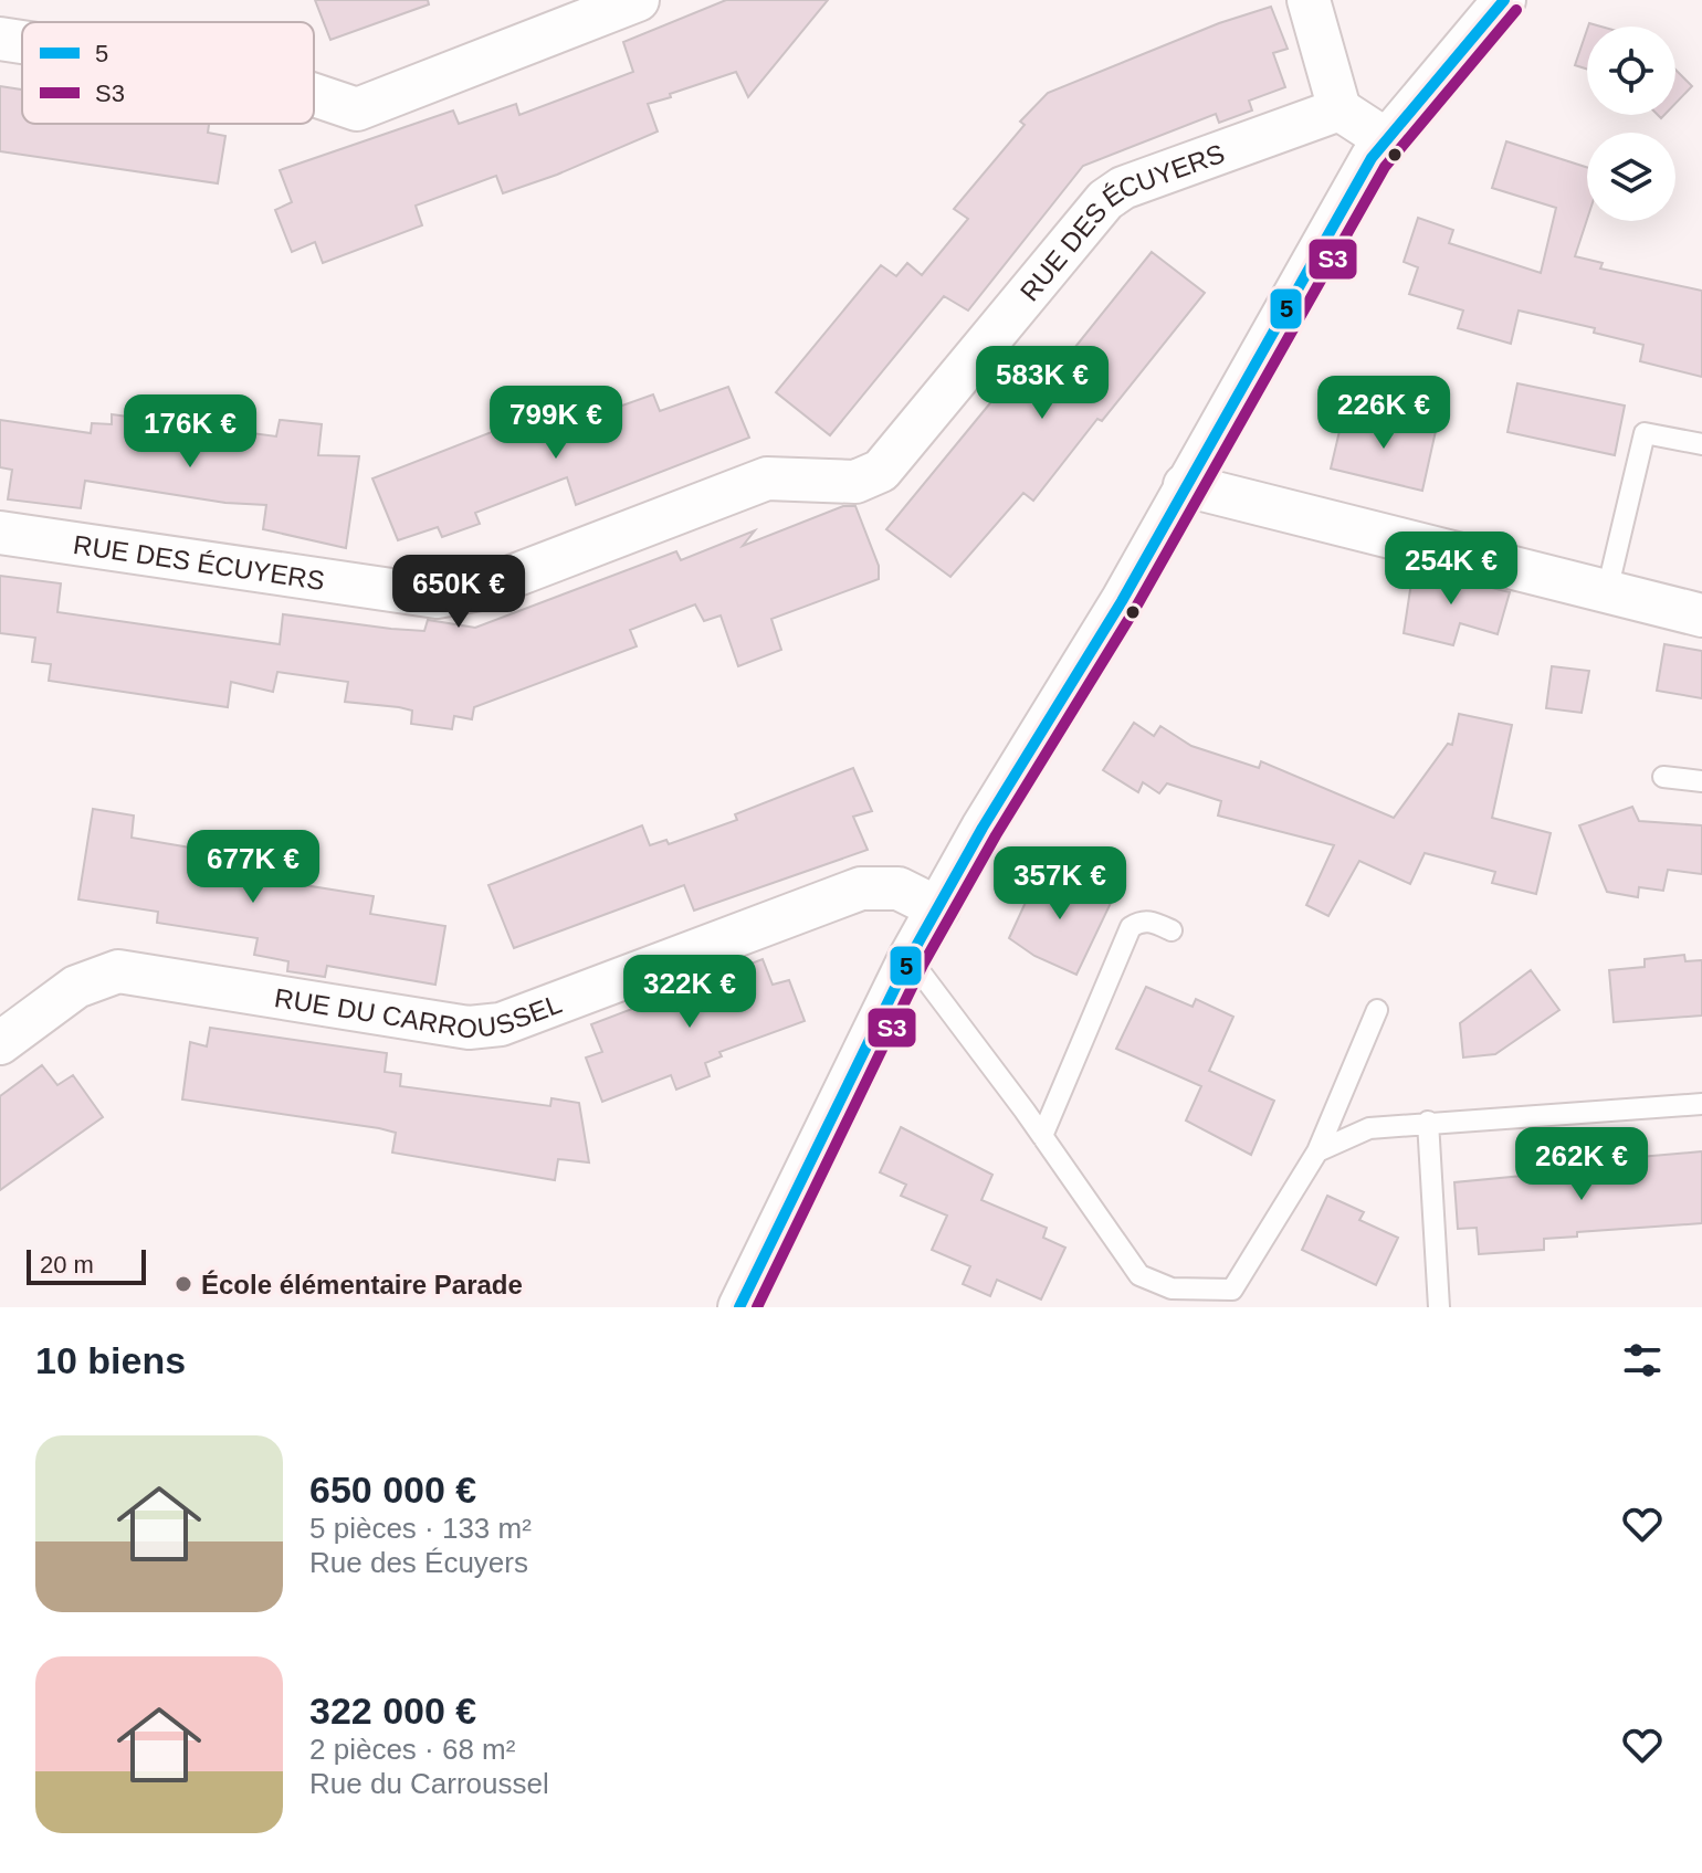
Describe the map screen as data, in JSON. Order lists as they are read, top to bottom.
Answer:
{
  "streets": {
    "street": ["RUE DES ÉCUYERS", "RUE DU CARROUSSEL"]
  },
  "places": ["École élémentaire Parade"],
  "lines": ["transit line 5", "transit line S3"],
  "legend": ["5", "S3"],
  "scale_bar": "20 m",
  "page": {
    "price": [
      "583K €",
      "226K €",
      "799K €",
      "176K €",
      "254K €",
      "650K €",
      "677K €",
      "357K €",
      "322K €",
      "262K €"
    ],
    "scale": "20 m",
    "heading": "10 biens",
    "list": [
      {
        "name": "650 000 €",
        "note": "5 pièces · 133 m² · Rue des Écuyers"
      },
      {
        "name": "322 000 €",
        "note": "2 pièces · 68 m² · Rue du Carroussel"
      }
    ]
  }
}
